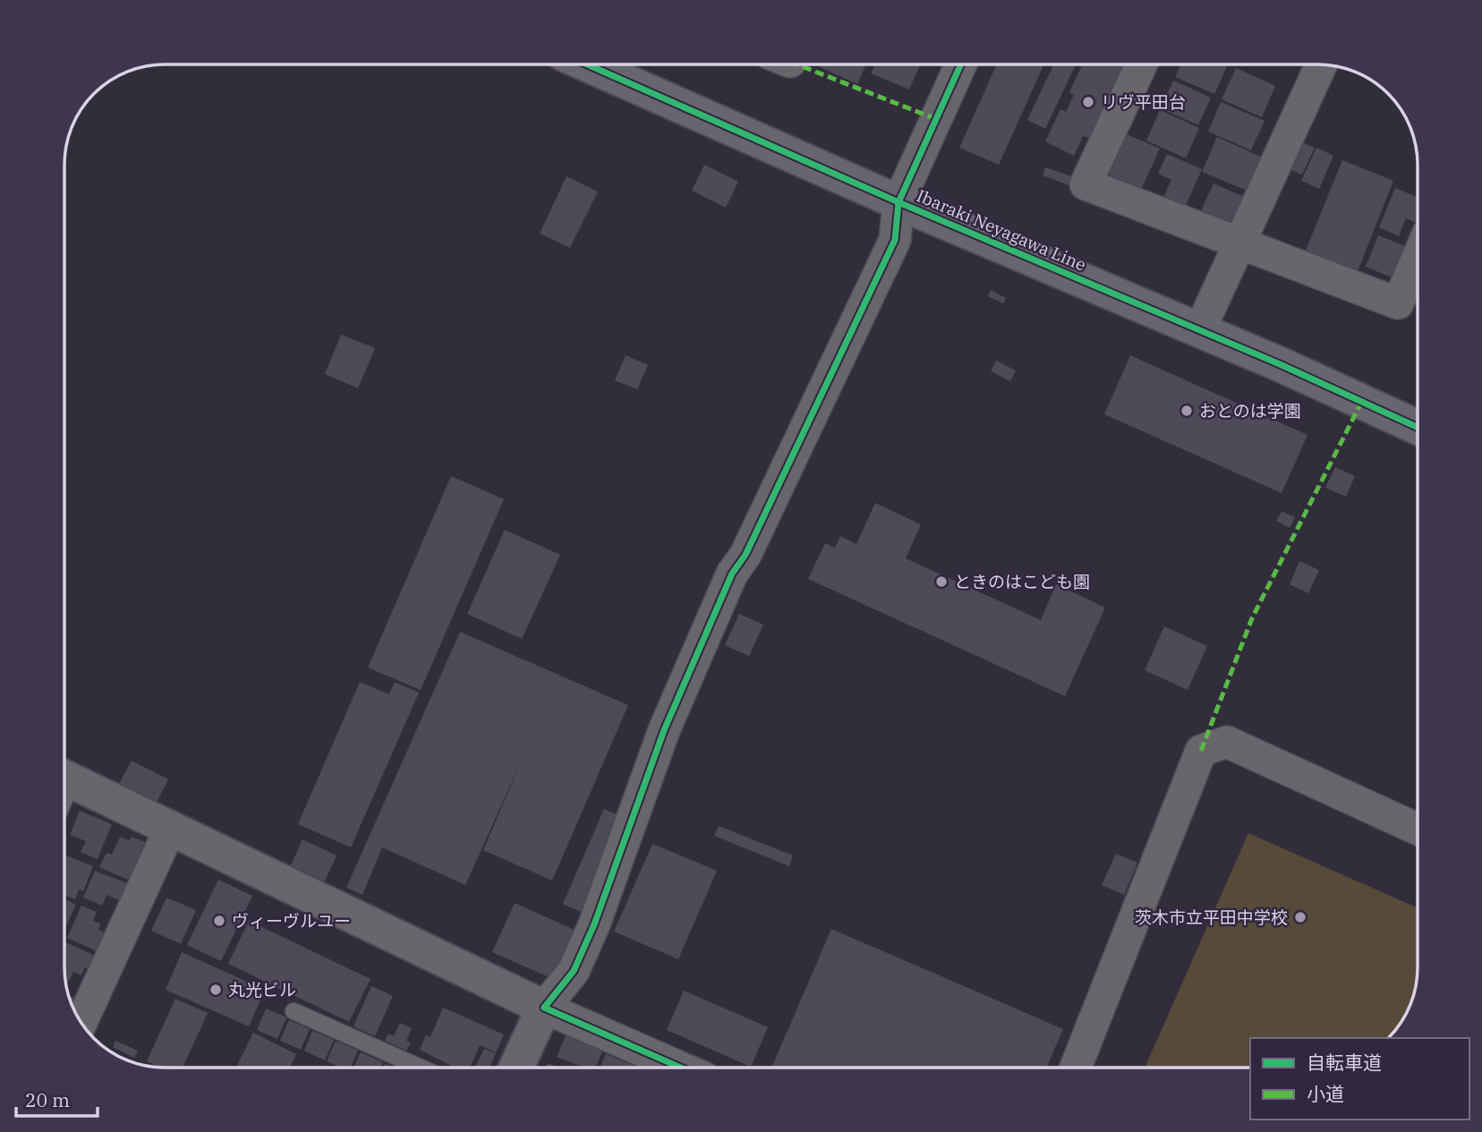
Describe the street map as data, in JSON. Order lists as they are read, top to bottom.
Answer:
{
  "streets": {
    "main road": ["Ibaraki Neyagawa Line"]
  },
  "places": [
    "リヴ平田台",
    "おとのは学園",
    "ときのはこども園",
    "茨木市立平田中学校",
    "ヴィーヴルユー",
    "丸光ビル"
  ],
  "legend": ["自転車道", "小道"],
  "scale_bar": "20 m"
}
